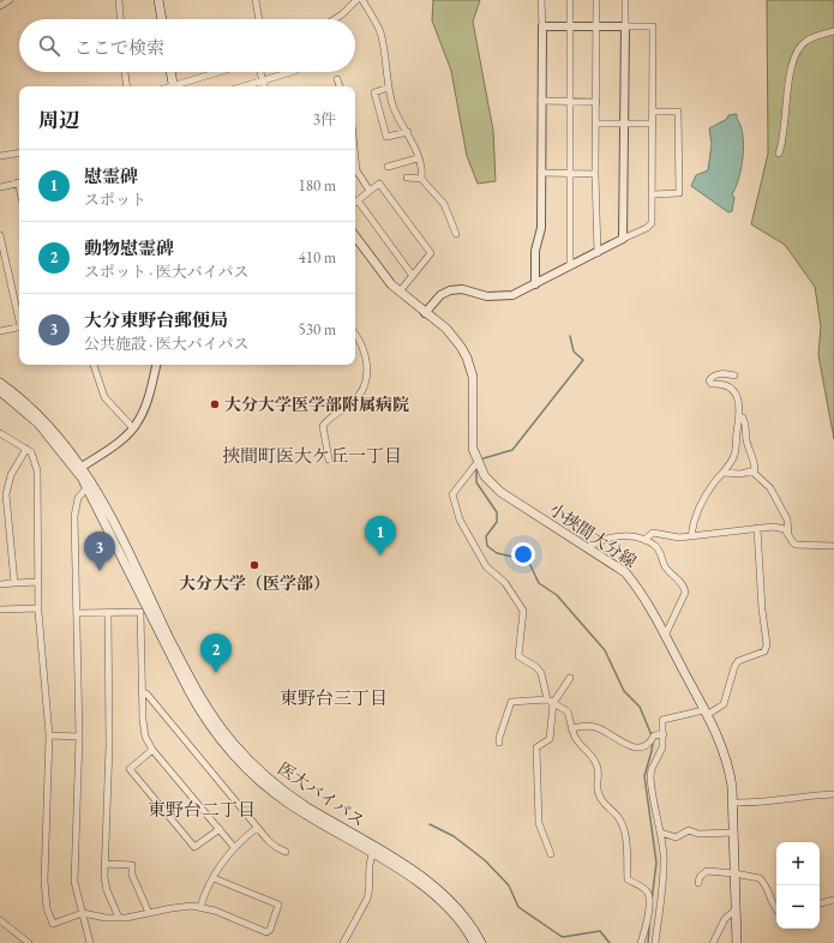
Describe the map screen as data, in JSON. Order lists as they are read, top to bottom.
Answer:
{
  "streets": {
    "main road": ["小挾間大分線", "医大バイパス"]
  },
  "districts": ["挾間町医大ケ丘一丁目", "東野台三丁目", "東野台二丁目"],
  "places": ["大分大学医学部附属病院", "大分大学（医学部）"],
  "page": {
    "search": "ここで検索",
    "heading": ["周辺", "3件"],
    "list": [
      {
        "mark": "1",
        "name": "慰霊碑",
        "note": "スポット",
        "value": "180 m"
      },
      {
        "mark": "2",
        "name": "動物慰霊碑",
        "note": "スポット · 医大バイパス",
        "value": "410 m"
      },
      {
        "mark": "3",
        "name": "大分東野台郵便局",
        "note": "公共施設 · 医大バイパス",
        "value": "530 m"
      }
    ],
    "pins": ["1", "3", "2"],
    "map_buttons": ["+", "−"]
  }
}
